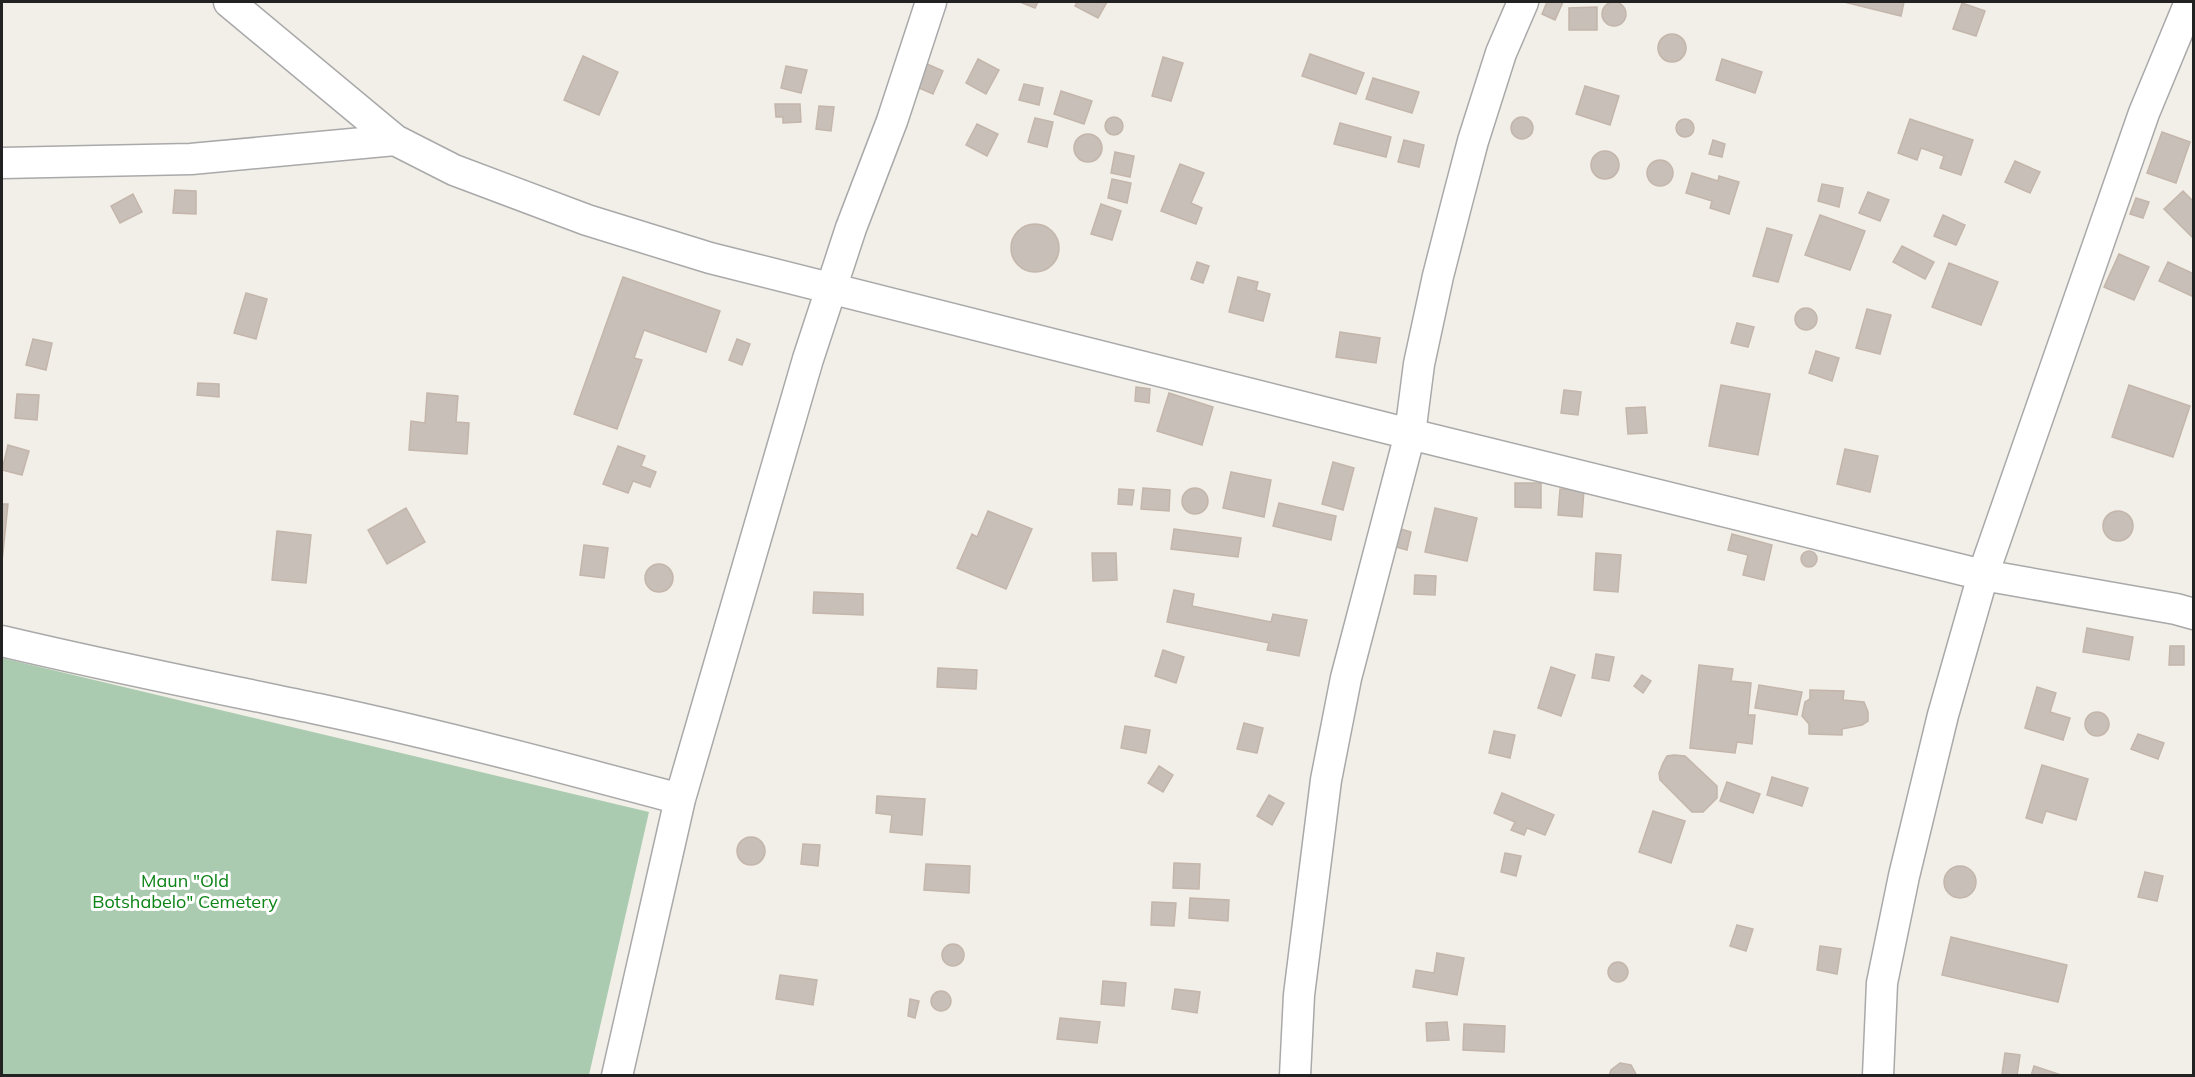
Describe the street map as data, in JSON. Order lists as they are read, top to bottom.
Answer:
{
  "parks": ["Maun \"Old Botshabelo\" Cemetery"]
}
